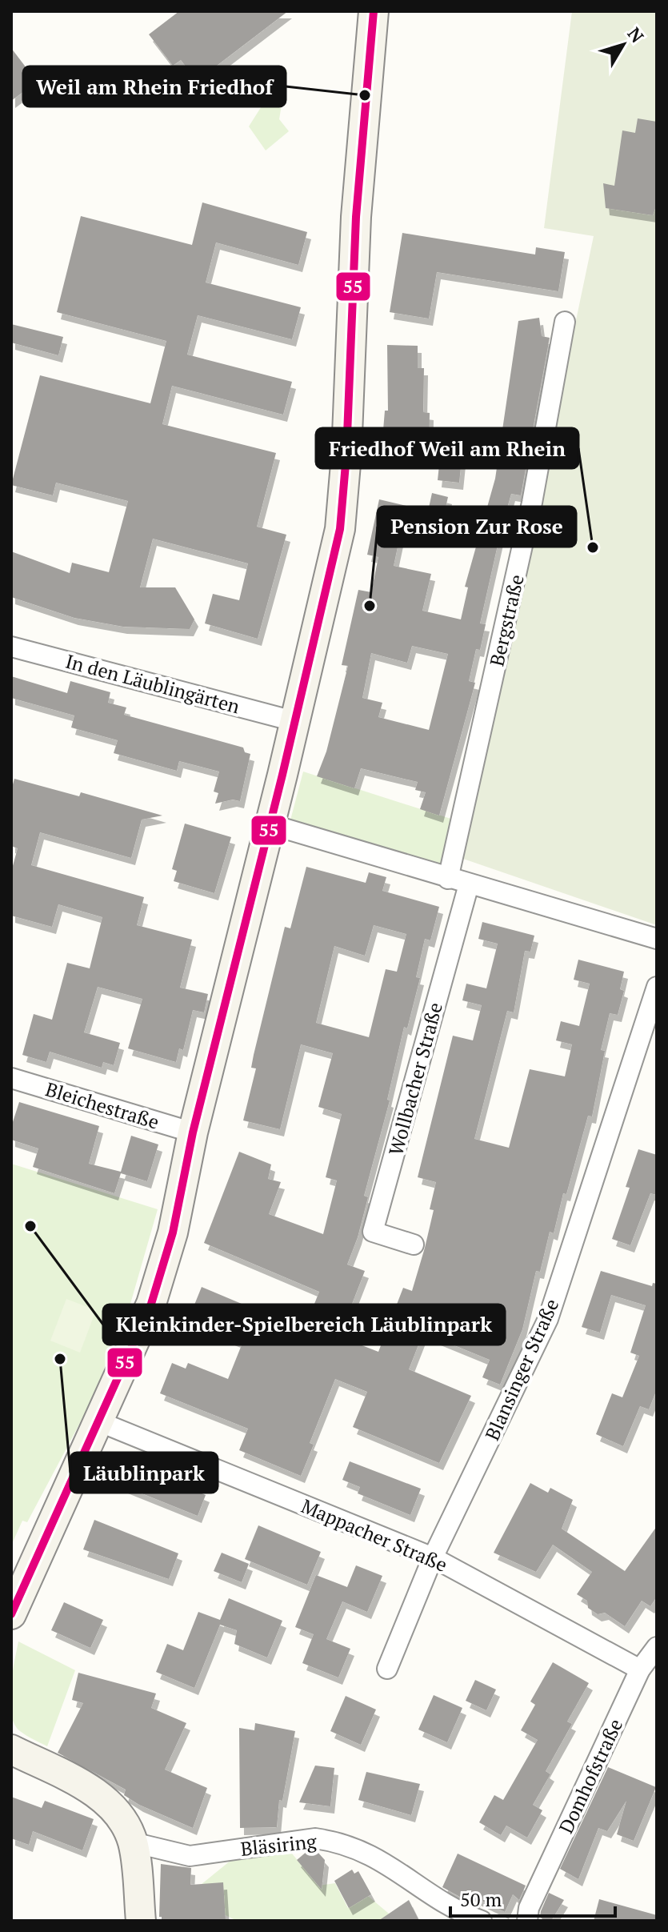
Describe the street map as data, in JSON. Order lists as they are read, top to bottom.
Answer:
{
  "streets": {
    "street": [
      "Bergstraße",
      "In den Läublingärten",
      "Wollbacher Straße",
      "Bleichestraße",
      "Blansinger Straße",
      "Mappacher Straße",
      "Domhofstraße",
      "Bläsiring"
    ]
  },
  "crossings": [
    ["Blansinger Straße", "Mappacher Straße"],
    ["Mappacher Straße", "Domhofstraße"]
  ],
  "places": [
    "Weil am Rhein Friedhof",
    "Friedhof Weil am Rhein",
    "Pension Zur Rose",
    "Kleinkinder-Spielbereich Läublinpark",
    "Läublinpark"
  ],
  "lines": ["transit line 55"],
  "scale_bar": "50 m",
  "north": "top right"
}
